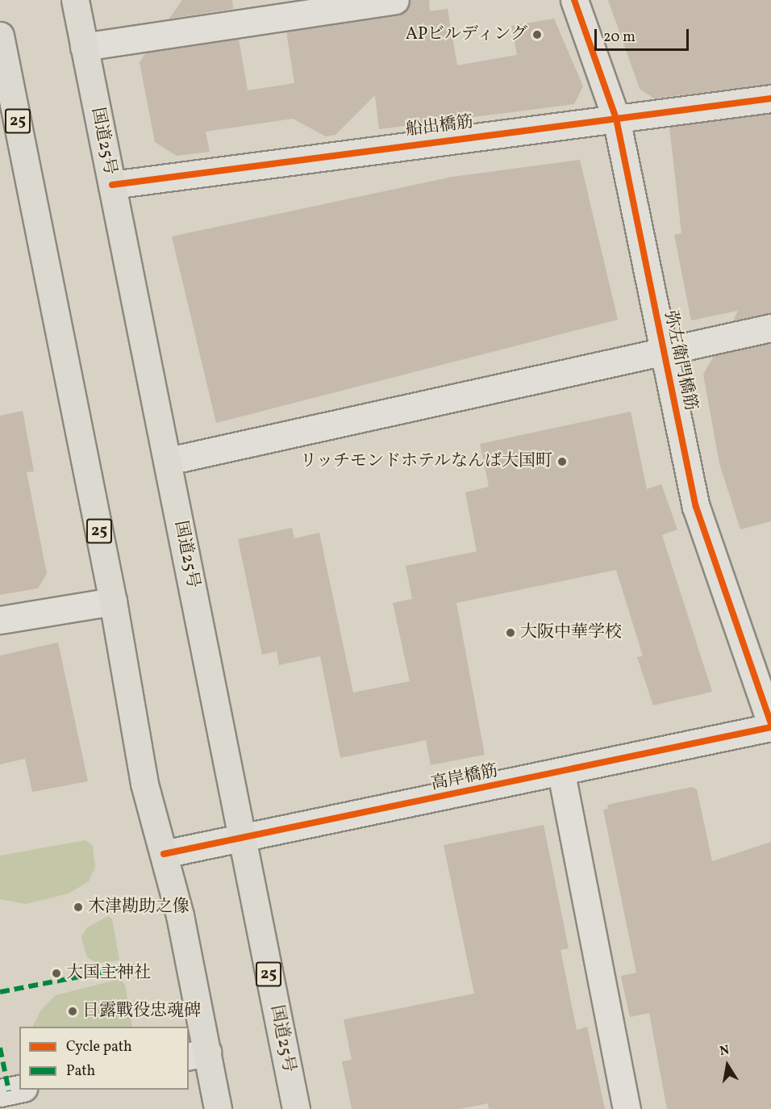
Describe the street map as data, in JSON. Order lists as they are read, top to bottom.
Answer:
{
  "streets": {
    "highway": ["25", "国道25号"],
    "street": ["船出橋筋", "弥左衛門橋筋", "高岸橋筋"]
  },
  "crossings": [
    ["25", "高岸橋筋"],
    ["船出橋筋", "国道25号"],
    ["船出橋筋", "弥左衛門橋筋"],
    ["国道25号", "高岸橋筋"],
    ["弥左衛門橋筋", "高岸橋筋"]
  ],
  "places": [
    "APビルディング",
    "リッチモンドホテルなんば大国町",
    "大阪中華学校",
    "木津勘助之像",
    "大国主神社",
    "日露戰役忠魂碑"
  ],
  "legend": ["Cycle path", "Path"],
  "scale_bar": "20 m",
  "north": "top"
}
